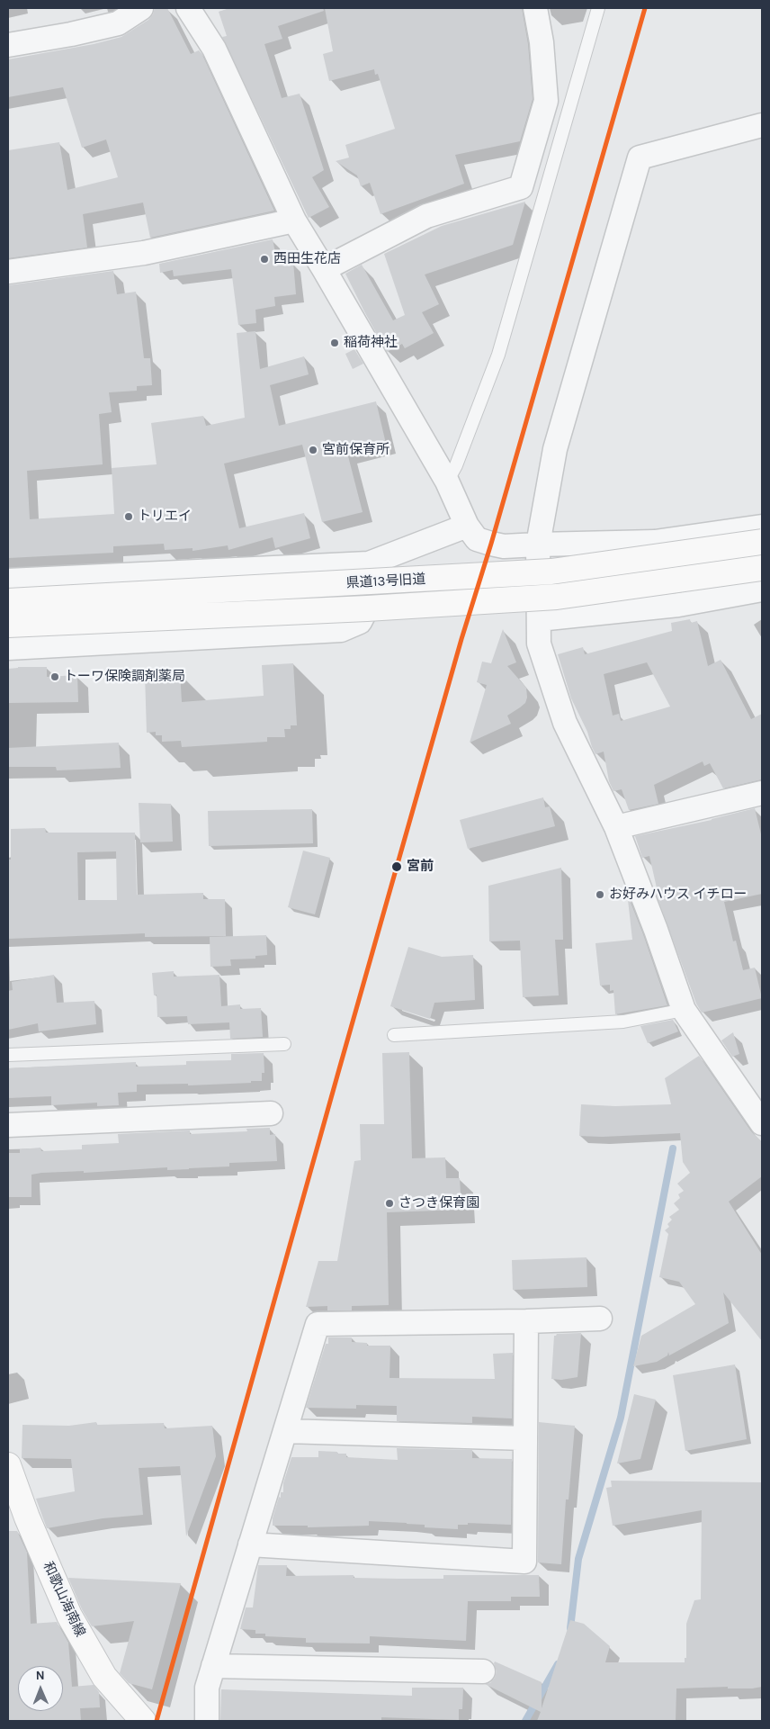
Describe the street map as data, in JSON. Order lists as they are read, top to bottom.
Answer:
{
  "streets": {
    "street": ["県道13号旧道", "和歌山海南線"]
  },
  "places": [
    "西田生花店",
    "稲荷神社",
    "宮前保育所",
    "トリエイ",
    "トーワ保険調剤薬局",
    "宮前",
    "お好みハウス イチロー",
    "さつき保育園"
  ],
  "north": "top"
}
